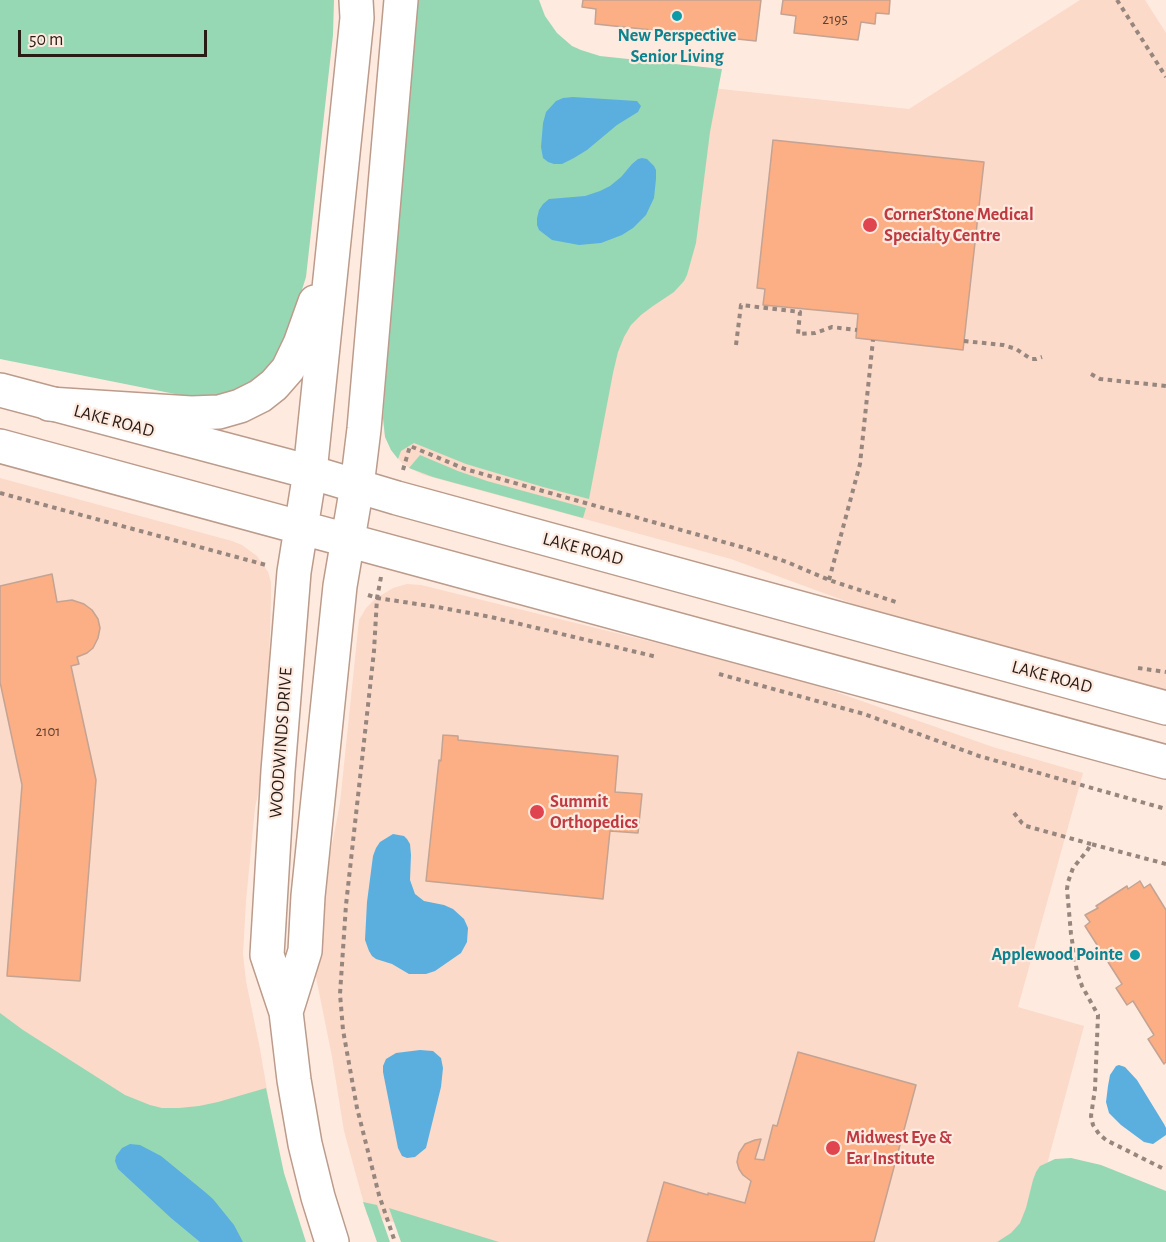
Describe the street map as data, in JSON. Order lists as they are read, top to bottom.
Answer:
{
  "streets": {
    "main road": ["LAKE ROAD", "WOODWINDS DRIVE"]
  },
  "crossings": [
    ["LAKE ROAD", "WOODWINDS DRIVE"]
  ],
  "places": [
    "New Perspective Senior Living",
    "CornerStone Medical Specialty Centre",
    "Summit Orthopedics",
    "Applewood Pointe",
    "Midwest Eye & Ear Institute"
  ],
  "house_numbers": ["2195", "2101"],
  "scale_bar": "50 m"
}
